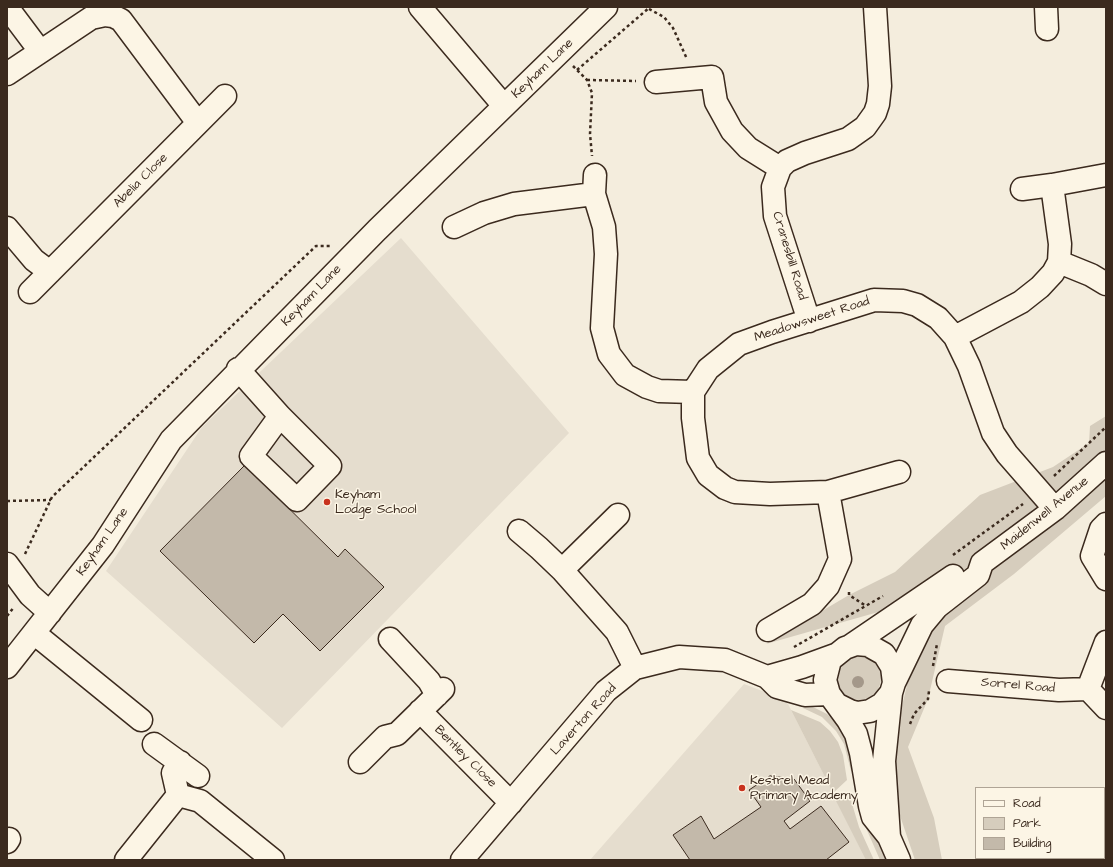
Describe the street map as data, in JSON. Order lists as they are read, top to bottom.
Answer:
{
  "streets": {
    "street": [
      "Keyham Lane",
      "Abelia Close",
      "Cranesbill Road",
      "Meadowsweet Road",
      "Maidenwell Avenue",
      "Sorrel Road",
      "Laverton Road",
      "Bentley Close"
    ]
  },
  "crossings": [
    ["Cranesbill Road", "Meadowsweet Road"],
    ["Meadowsweet Road", "Maidenwell Avenue"],
    ["Maidenwell Avenue", "Laverton Road"],
    ["Laverton Road", "Bentley Close"]
  ],
  "places": ["Keyham Lodge School", "Kestrel Mead Primary Academy"],
  "legend": ["Road", "Park", "Building"]
}
